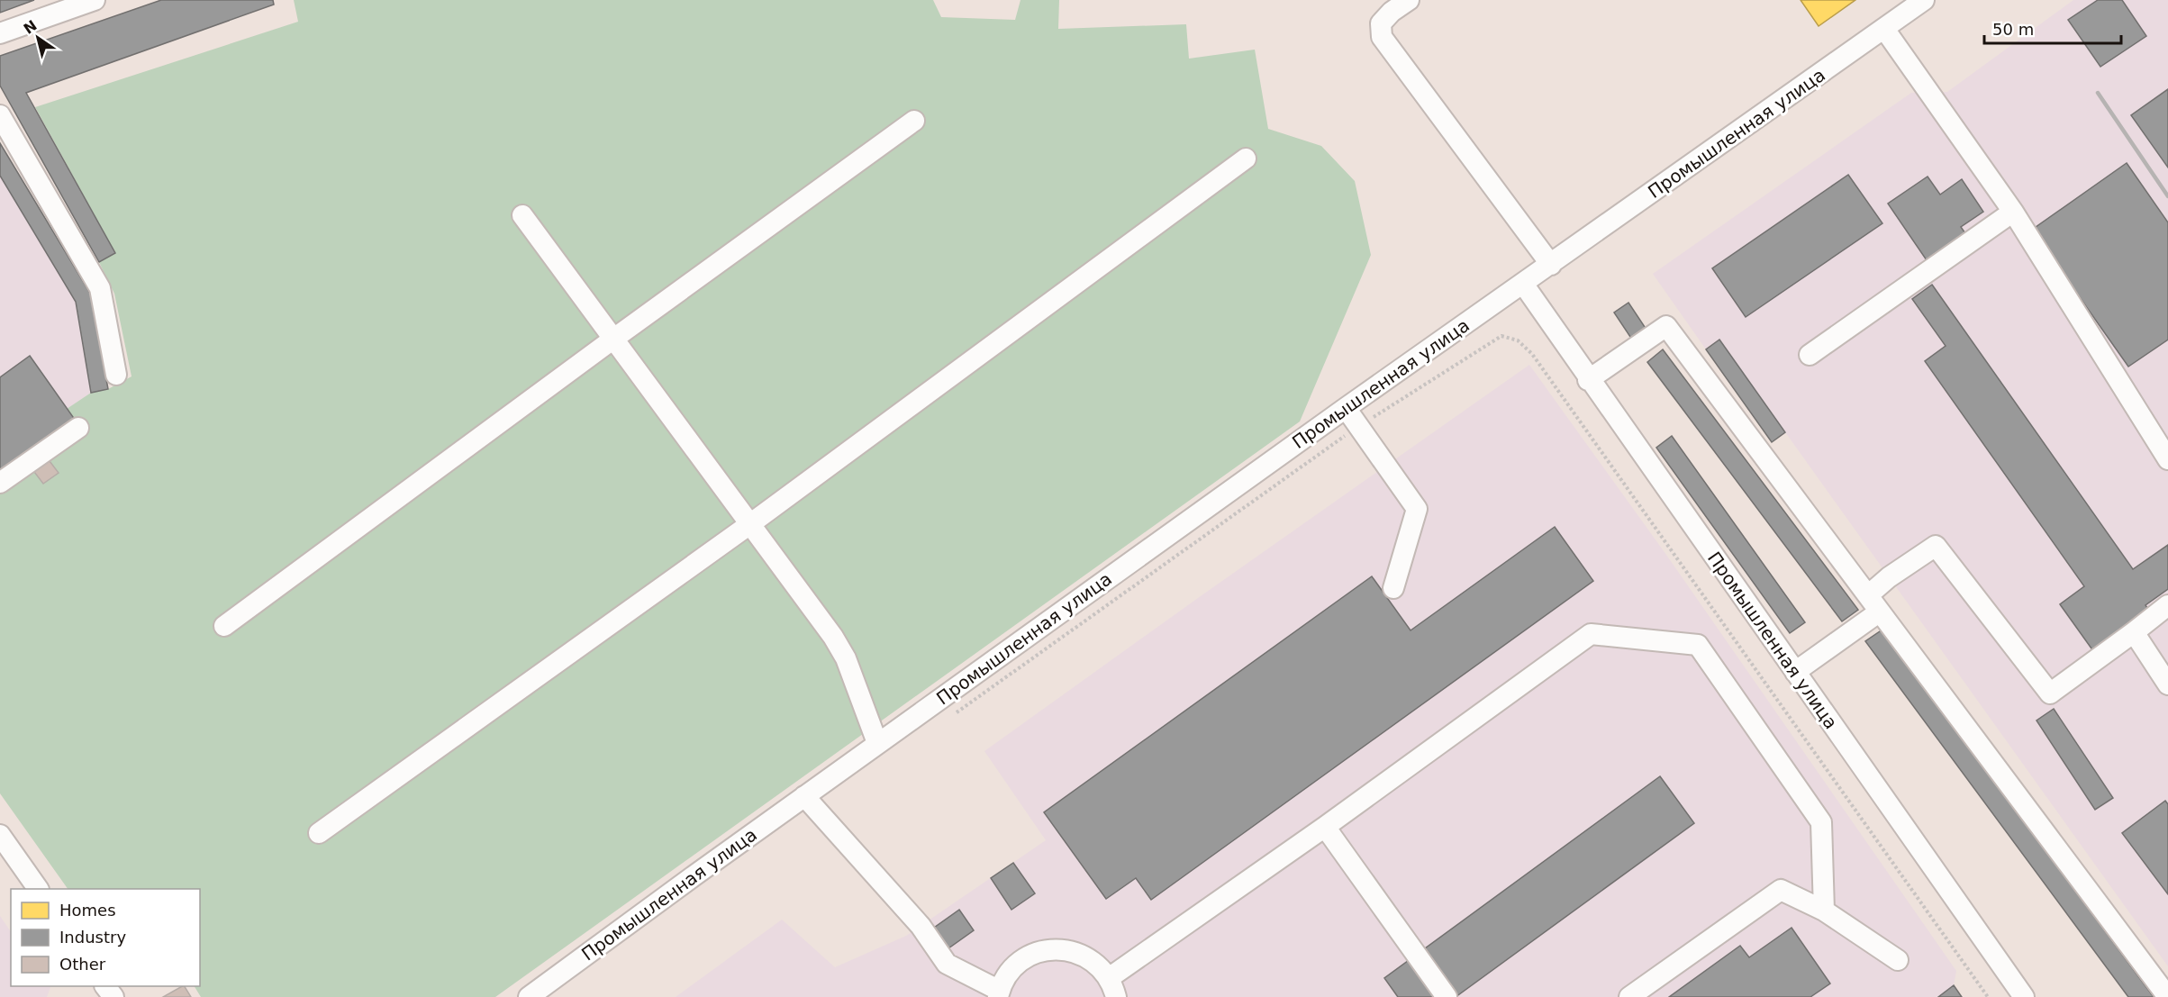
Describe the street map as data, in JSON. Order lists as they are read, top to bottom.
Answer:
{
  "streets": {
    "street": ["Промышленная улица"]
  },
  "legend": ["Homes", "Industry", "Other"],
  "scale_bar": "50 m",
  "north": "top left"
}
